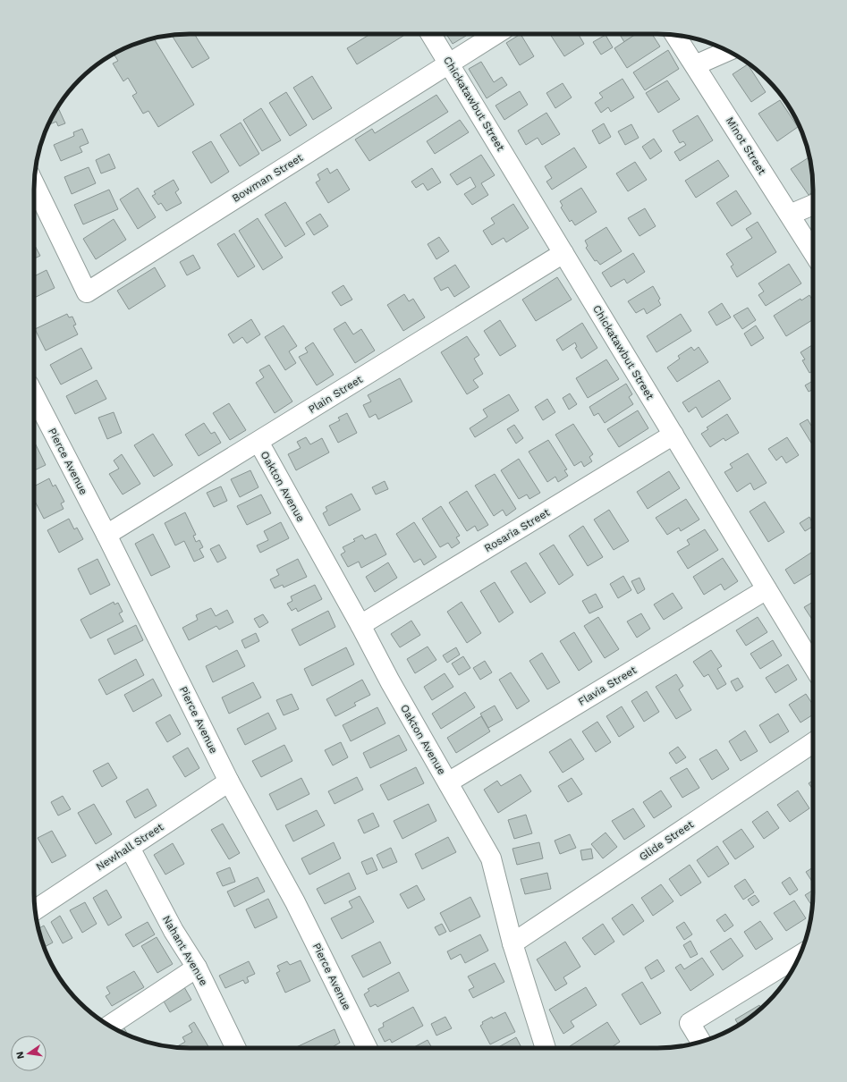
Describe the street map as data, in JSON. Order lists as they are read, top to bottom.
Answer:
{
  "streets": {
    "street": [
      "Chickatawbut Street",
      "Minot Street",
      "Bowman Street",
      "Plain Street",
      "Pierce Avenue",
      "Oakton Avenue",
      "Rosaria Street",
      "Flavia Street",
      "Glide Street",
      "Newhall Street",
      "Nahant Avenue"
    ]
  },
  "crossings": [
    ["Chickatawbut Street", "Bowman Street"],
    ["Chickatawbut Street", "Plain Street"],
    ["Chickatawbut Street", "Rosaria Street"],
    ["Chickatawbut Street", "Flavia Street"],
    ["Plain Street", "Pierce Avenue"],
    ["Plain Street", "Oakton Avenue"],
    ["Pierce Avenue", "Newhall Street"],
    ["Oakton Avenue", "Rosaria Street"],
    ["Oakton Avenue", "Flavia Street"],
    ["Oakton Avenue", "Glide Street"],
    ["Newhall Street", "Nahant Avenue"]
  ],
  "north": "left"
}
